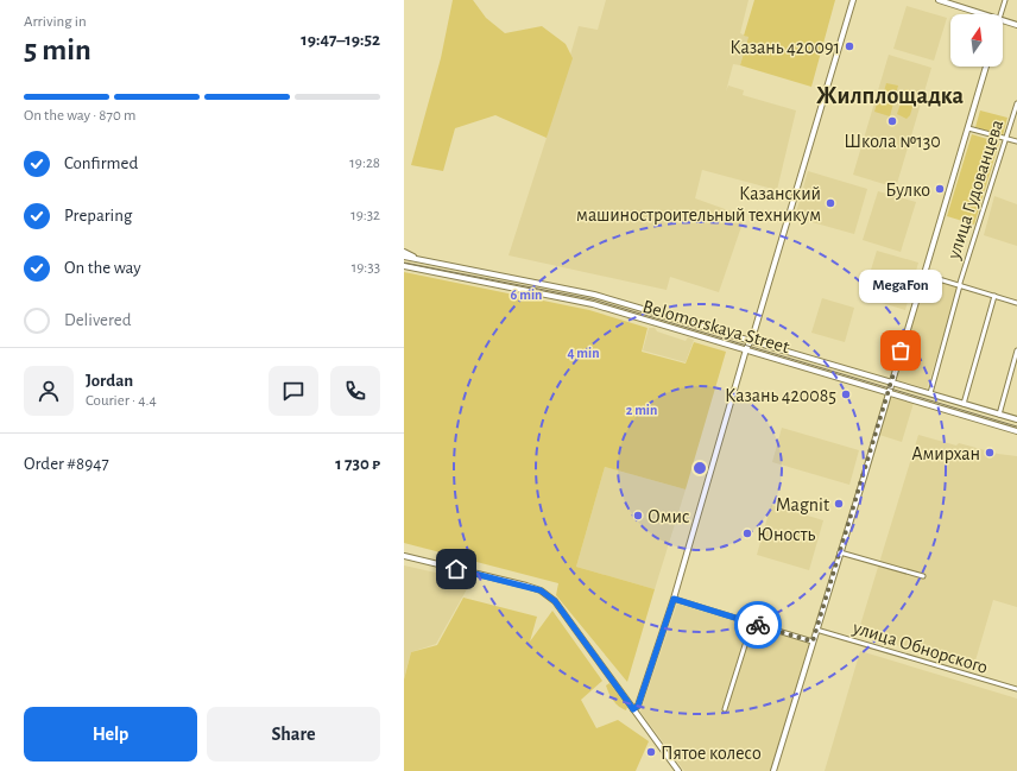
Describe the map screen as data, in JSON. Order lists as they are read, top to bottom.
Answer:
{
  "streets": {
    "main road": ["улица Гудованцева", "Belomorskaya Street"],
    "street": ["улица Обнорского"]
  },
  "crossings": [
    ["улица Гудованцева", "Belomorskaya Street"],
    ["улица Гудованцева", "улица Обнорского"]
  ],
  "districts": ["Жилплощадка"],
  "places": [
    "Казань 420091",
    "Школа №130",
    "Булко",
    "Казанский машиностроительный техникум",
    "MegaFon",
    "Казань 420085",
    "Амирхан",
    "Magnit",
    "Омис",
    "Юность",
    "Пятое колесо"
  ],
  "north": "top",
  "page": {
    "heading": ["5 min", "Arriving in", "19:47–19:52"],
    "panel": [
      "Jordan",
      "Courier · 4.4",
      "Order #8947",
      "1 730 ₽"
    ],
    "bar": "On the way · 870 m",
    "list": [
      ["Confirmed", "19:28"],
      ["Preparing", "19:32"],
      ["On the way", "19:33"],
      "Delivered"
    ],
    "bubble": "MegaFon",
    "buttons": ["Help", "Share"]
  },
  "rings": ["6 min", "4 min", "2 min"]
}
